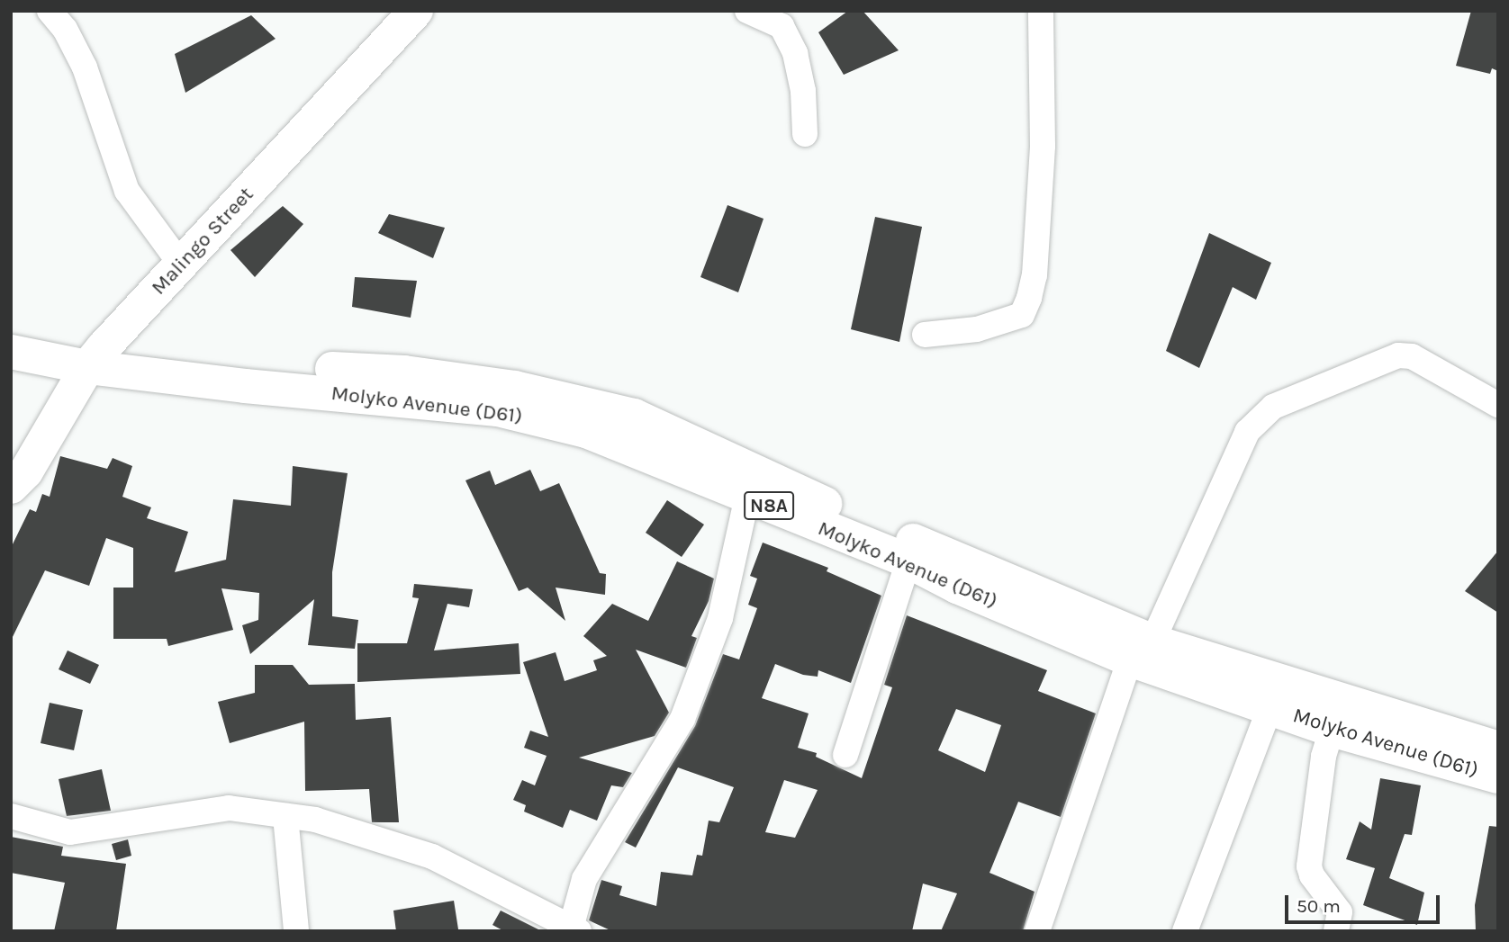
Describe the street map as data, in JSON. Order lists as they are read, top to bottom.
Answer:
{
  "streets": {
    "main road": ["Malingo Street", "Molyko Avenue (D61)", "N8A"]
  },
  "crossings": [
    ["Malingo Street", "Molyko Avenue (D61)"]
  ],
  "scale_bar": "50 m"
}
